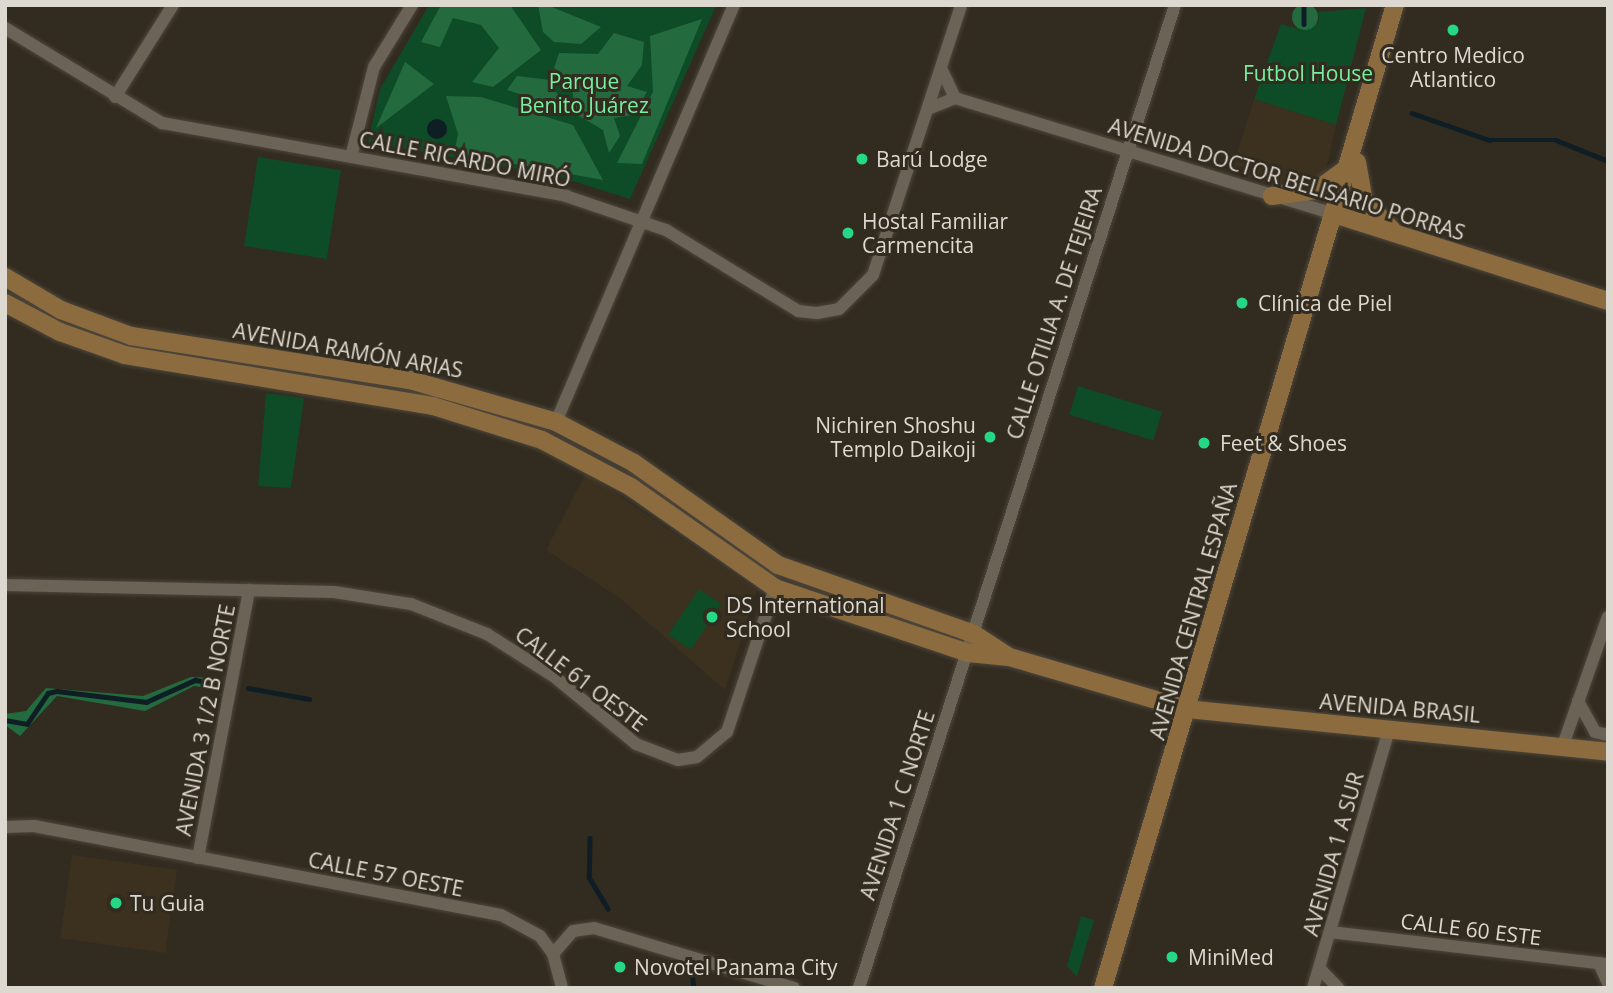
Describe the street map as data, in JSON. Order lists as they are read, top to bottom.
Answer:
{
  "streets": {
    "main road": [
      "AVENIDA DOCTOR BELISARIO PORRAS",
      "AVENIDA RAMÓN ARIAS",
      "AVENIDA CENTRAL ESPAÑA",
      "AVENIDA BRASIL"
    ],
    "street": [
      "CALLE RICARDO MIRÓ",
      "CALLE OTILIA A. DE TEJEIRA",
      "CALLE 61 OESTE",
      "AVENIDA 3 1/2 B NORTE",
      "AVENIDA 1 C NORTE",
      "AVENIDA 1 A SUR",
      "CALLE 57 OESTE",
      "CALLE 60 ESTE"
    ]
  },
  "crossings": [
    ["AVENIDA DOCTOR BELISARIO PORRAS", "CALLE OTILIA A. DE TEJEIRA"],
    ["AVENIDA DOCTOR BELISARIO PORRAS", "AVENIDA CENTRAL ESPAÑA"],
    ["CALLE OTILIA A. DE TEJEIRA", "AVENIDA RAMÓN ARIAS"],
    ["CALLE OTILIA A. DE TEJEIRA", "AVENIDA 1 C NORTE"],
    ["AVENIDA RAMÓN ARIAS", "AVENIDA CENTRAL ESPAÑA"],
    ["AVENIDA RAMÓN ARIAS", "CALLE 61 OESTE"],
    ["AVENIDA RAMÓN ARIAS", "AVENIDA BRASIL"],
    ["AVENIDA RAMÓN ARIAS", "AVENIDA 1 C NORTE"],
    ["AVENIDA CENTRAL ESPAÑA", "AVENIDA BRASIL"],
    ["CALLE 61 OESTE", "AVENIDA 3 1/2 B NORTE"],
    ["AVENIDA BRASIL", "AVENIDA 1 A SUR"],
    ["AVENIDA 3 1/2 B NORTE", "CALLE 57 OESTE"],
    ["AVENIDA 1 A SUR", "CALLE 60 ESTE"]
  ],
  "parks": ["Futbol House", "Parque Benito Juárez"],
  "places": [
    "Centro Medico Atlantico",
    "Barú Lodge",
    "Hostal Familiar Carmencita",
    "Clínica de Piel",
    "Nichiren Shoshu Templo Daikoji",
    "Feet & Shoes",
    "DS International School",
    "Tu Guia",
    "MiniMed",
    "Novotel Panama City"
  ]
}
